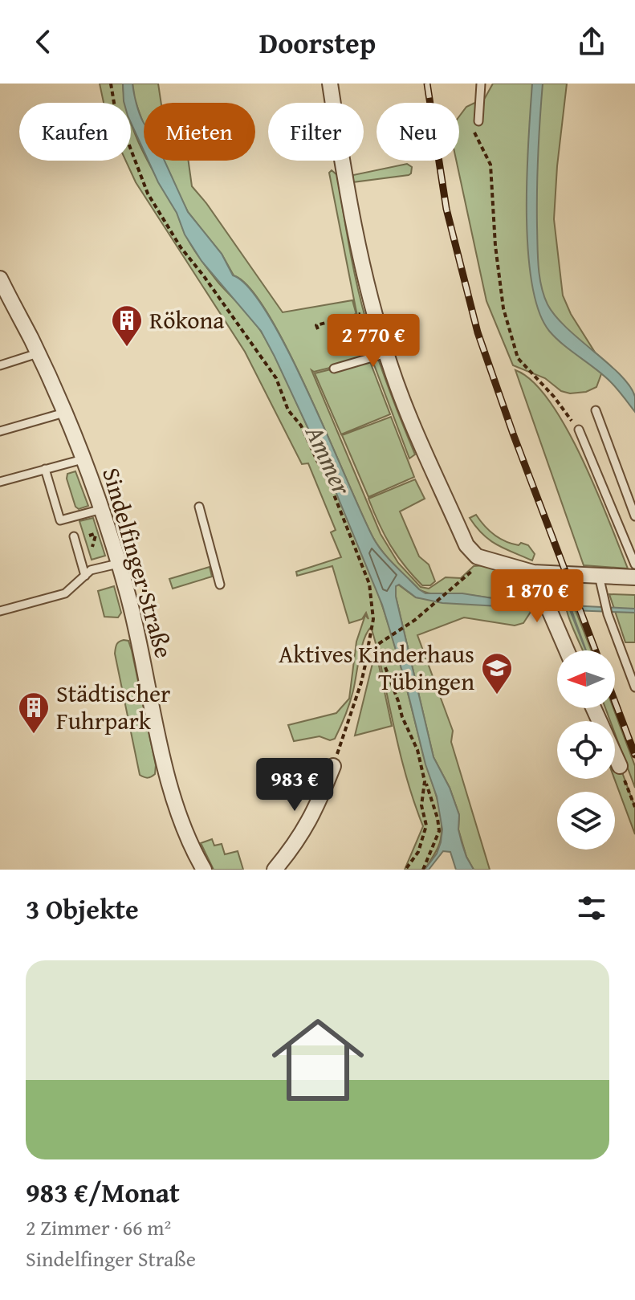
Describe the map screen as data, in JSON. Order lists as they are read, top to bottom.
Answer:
{
  "streets": {
    "street": ["Sindelfinger Straße"]
  },
  "water": ["Ammer"],
  "places": {
    "building": ["Rökona", "Städtischer Fuhrpark"],
    "school or university": ["Aktives Kinderhaus Tübingen"]
  },
  "north": "left",
  "page": {
    "header": "Doorstep",
    "chip": [
      "Kaufen",
      "Mieten",
      "Filter",
      "Neu"
    ],
    "price": ["2 770 €", "1 870 €", "983 €"],
    "heading": "3 Objekte",
    "list": [
      {
        "name": "983 €/Monat",
        "note": "2 Zimmer · 66 m² · Sindelfinger Straße"
      }
    ]
  }
}
